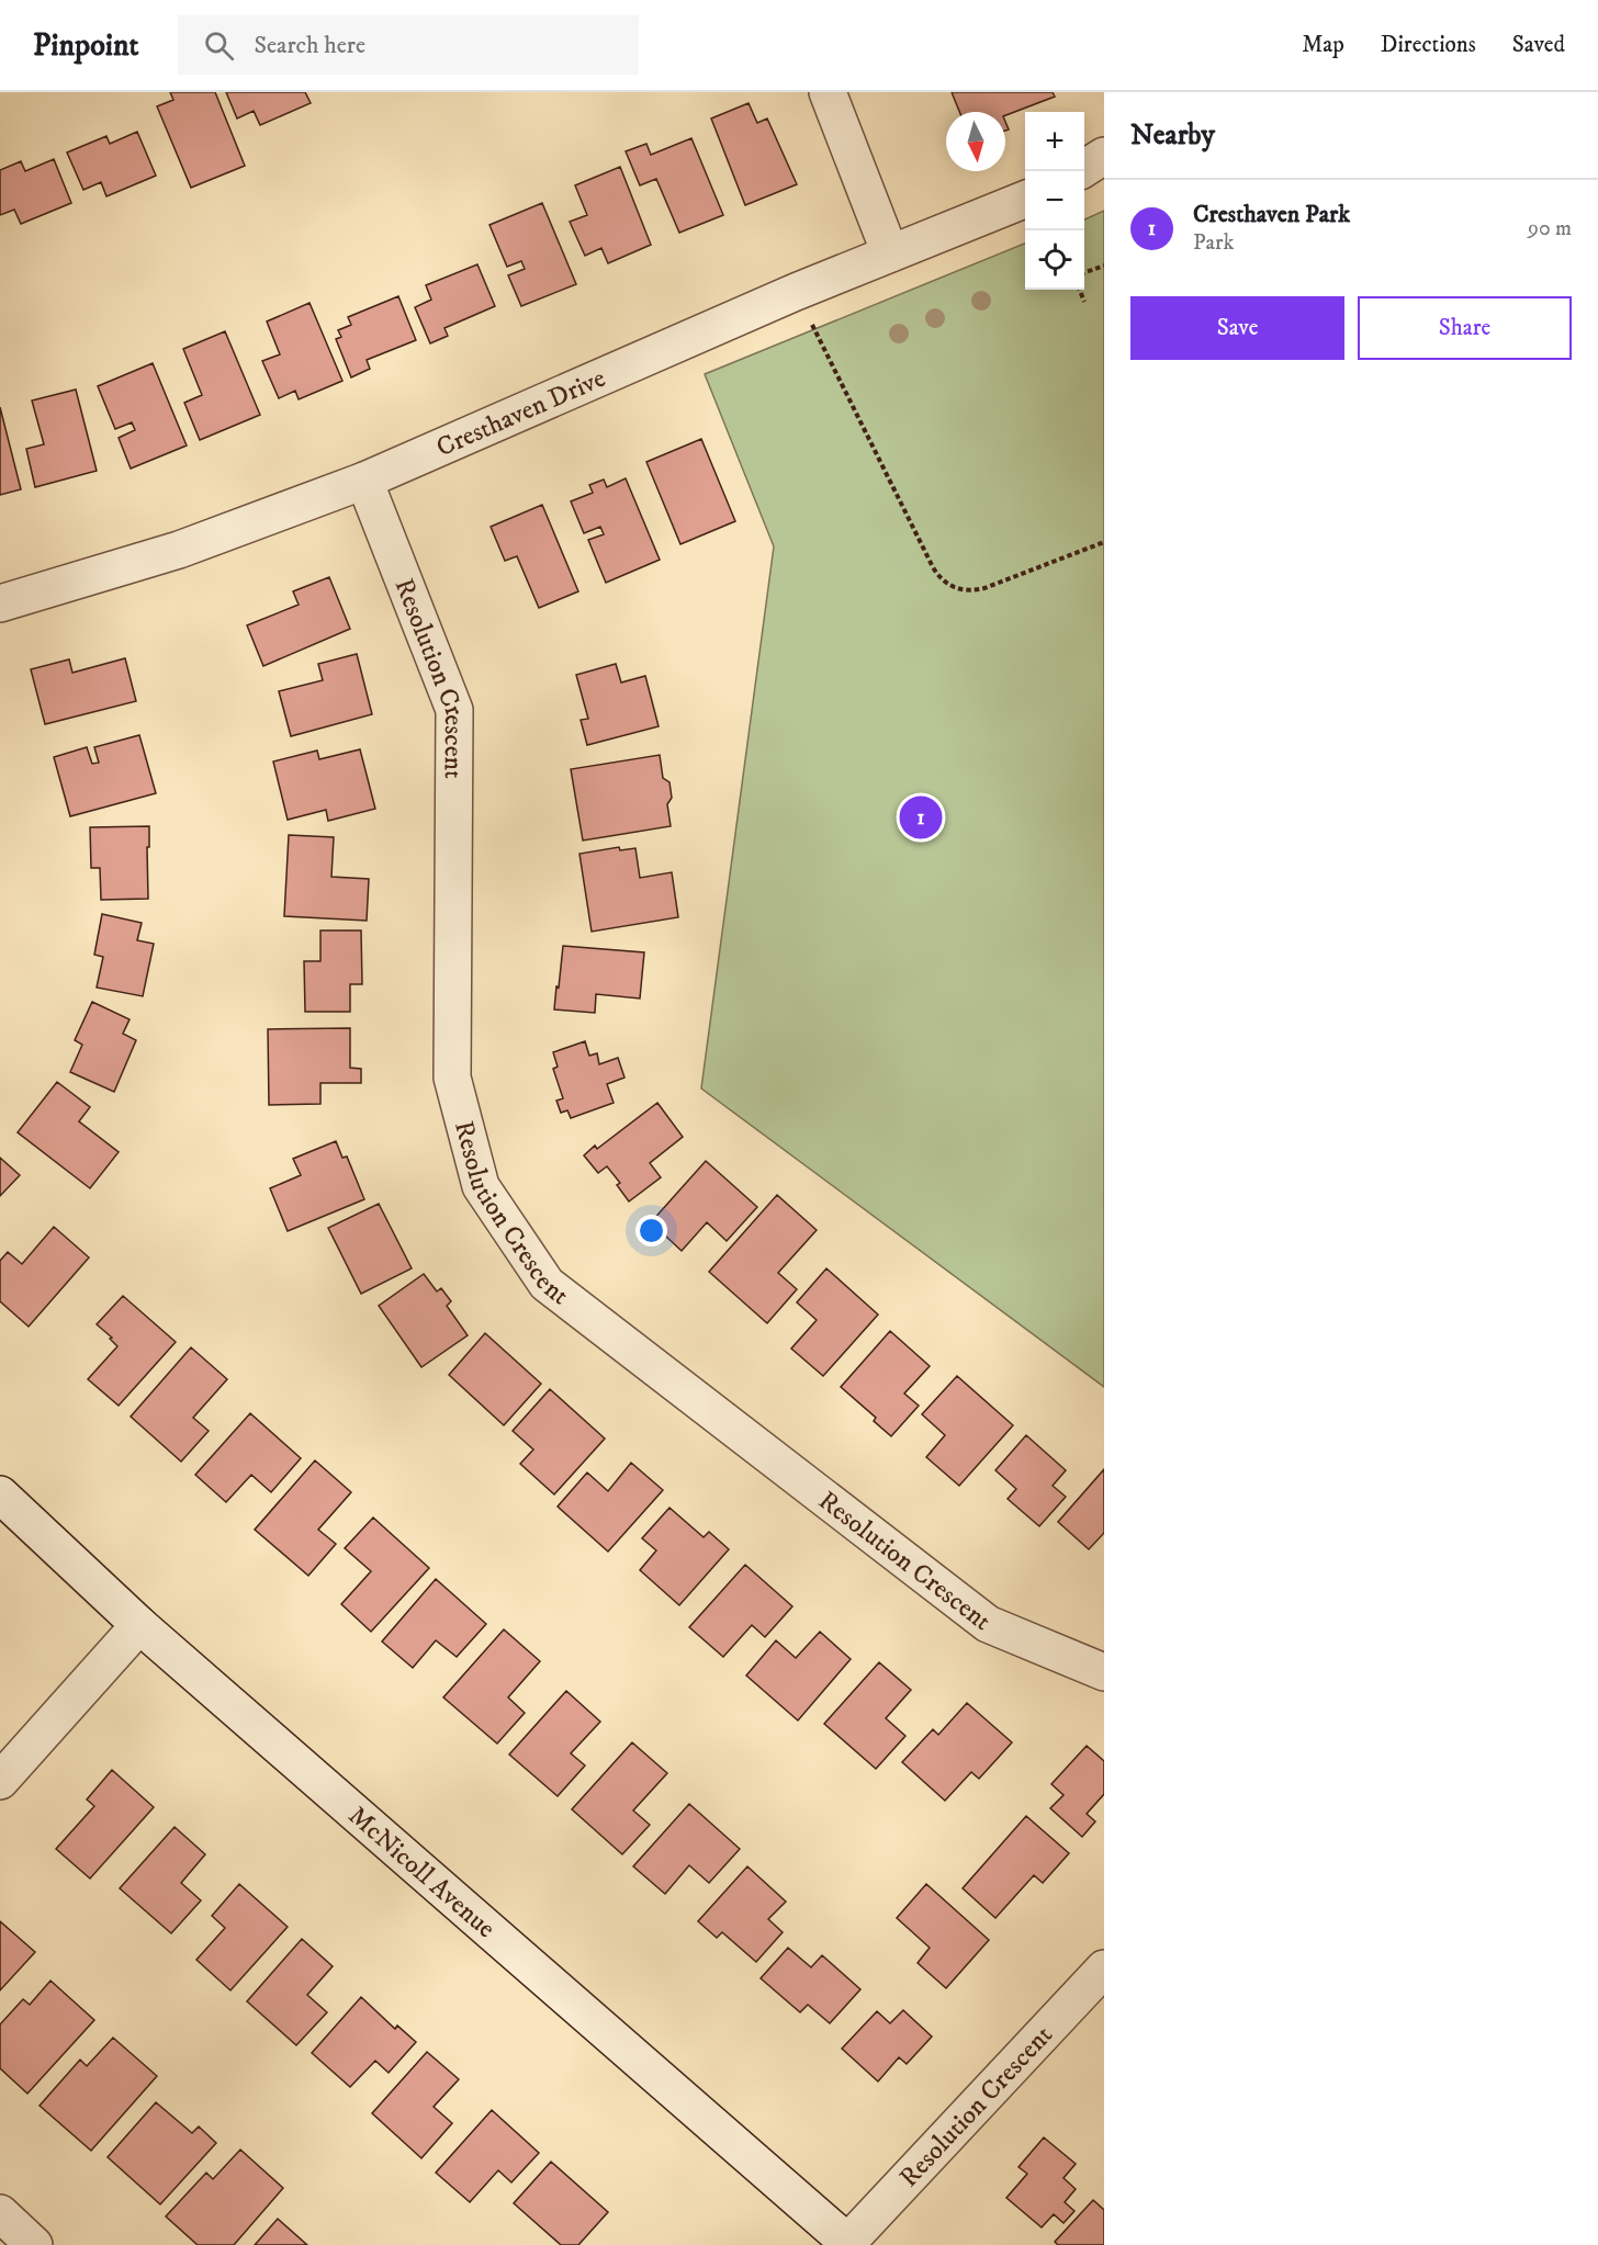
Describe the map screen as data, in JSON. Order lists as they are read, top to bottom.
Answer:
{
  "streets": {
    "street": ["Cresthaven Drive", "Resolution Crescent", "McNicoll Avenue"]
  },
  "crossings": [
    ["Cresthaven Drive", "Resolution Crescent"],
    ["Resolution Crescent", "McNicoll Avenue"]
  ],
  "north": "bottom",
  "page": {
    "header": "Pinpoint",
    "search": "Search here",
    "nav": ["Map", "Directions", "Saved"],
    "heading": "Nearby",
    "map_buttons": ["+", "−"],
    "list": [
      {
        "mark": "1",
        "name": "Cresthaven Park",
        "note": "Park",
        "value": "90 m"
      }
    ],
    "buttons": ["Save", "Share"],
    "pins": "1"
  }
}
